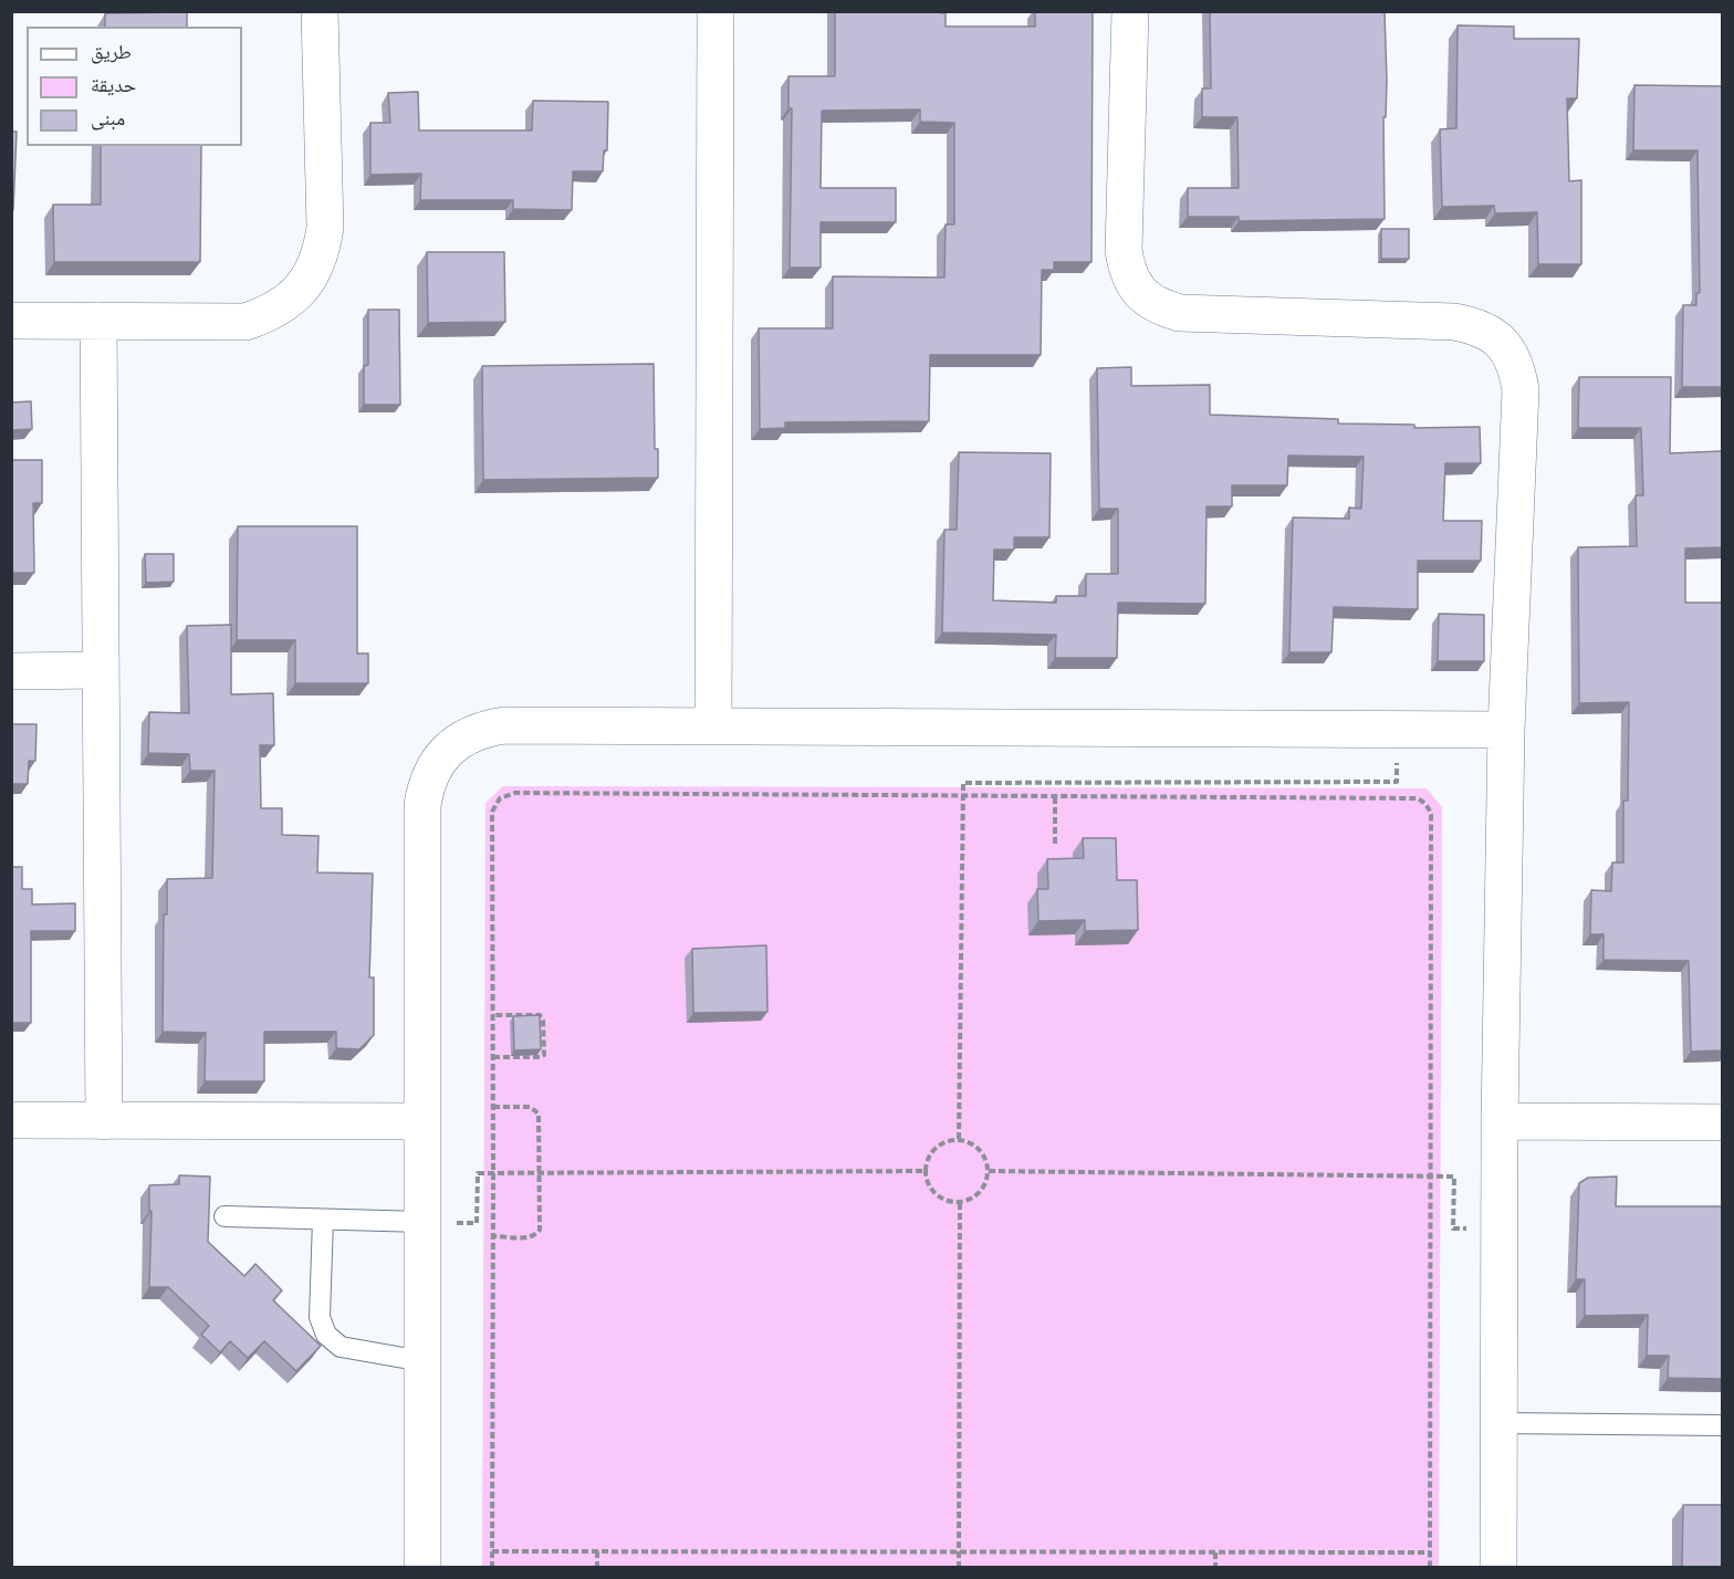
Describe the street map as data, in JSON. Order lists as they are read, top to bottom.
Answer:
{
  "legend": ["طريق", "حديقة", "مبنى"]
}
